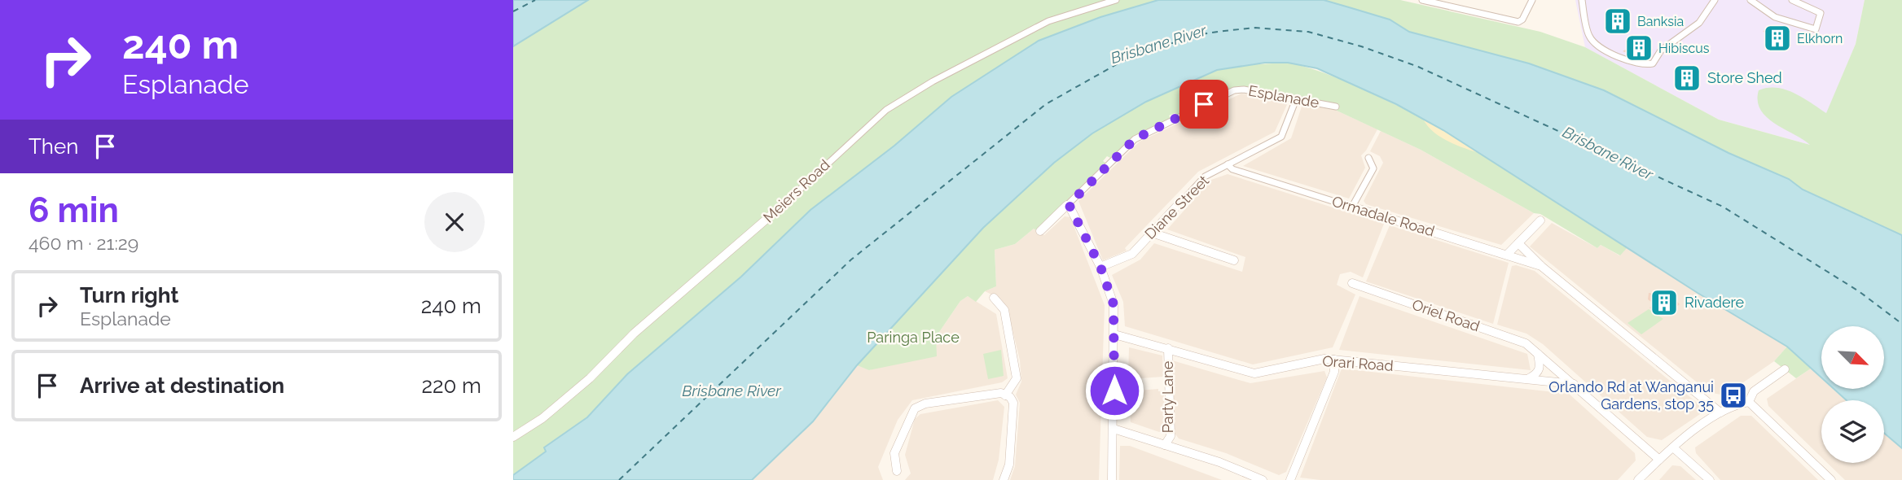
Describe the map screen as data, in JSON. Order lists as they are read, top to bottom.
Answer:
{
  "streets": {
    "street": [
      "Esplanade",
      "Meiers Road",
      "Diane Street",
      "Ormadale Road",
      "Oriel Road",
      "Orari Road",
      "Party Lane"
    ]
  },
  "crossings": [
    ["Esplanade", "Diane Street"],
    ["Diane Street", "Ormadale Road"],
    ["Oriel Road", "Orari Road"],
    ["Orari Road", "Party Lane"]
  ],
  "water": ["Brisbane River"],
  "parks": ["Paringa Place"],
  "places": {
    "building": [
      "Banksia",
      "Elkhorn",
      "Hibiscus",
      "Store Shed",
      "Rivadere"
    ],
    "bus stop": ["Orlando Rd at Wanganui Gardens, stop 35"]
  },
  "north": "bottom right",
  "page": {
    "turn": ["240 m", "Esplanade"],
    "then": "Then",
    "heading": ["6 min", "460 m · 21:29"],
    "list": [
      {
        "name": "Turn right",
        "note": "Esplanade",
        "value": "240 m"
      },
      {
        "name": "Arrive at destination",
        "value": "220 m"
      }
    ]
  }
}
